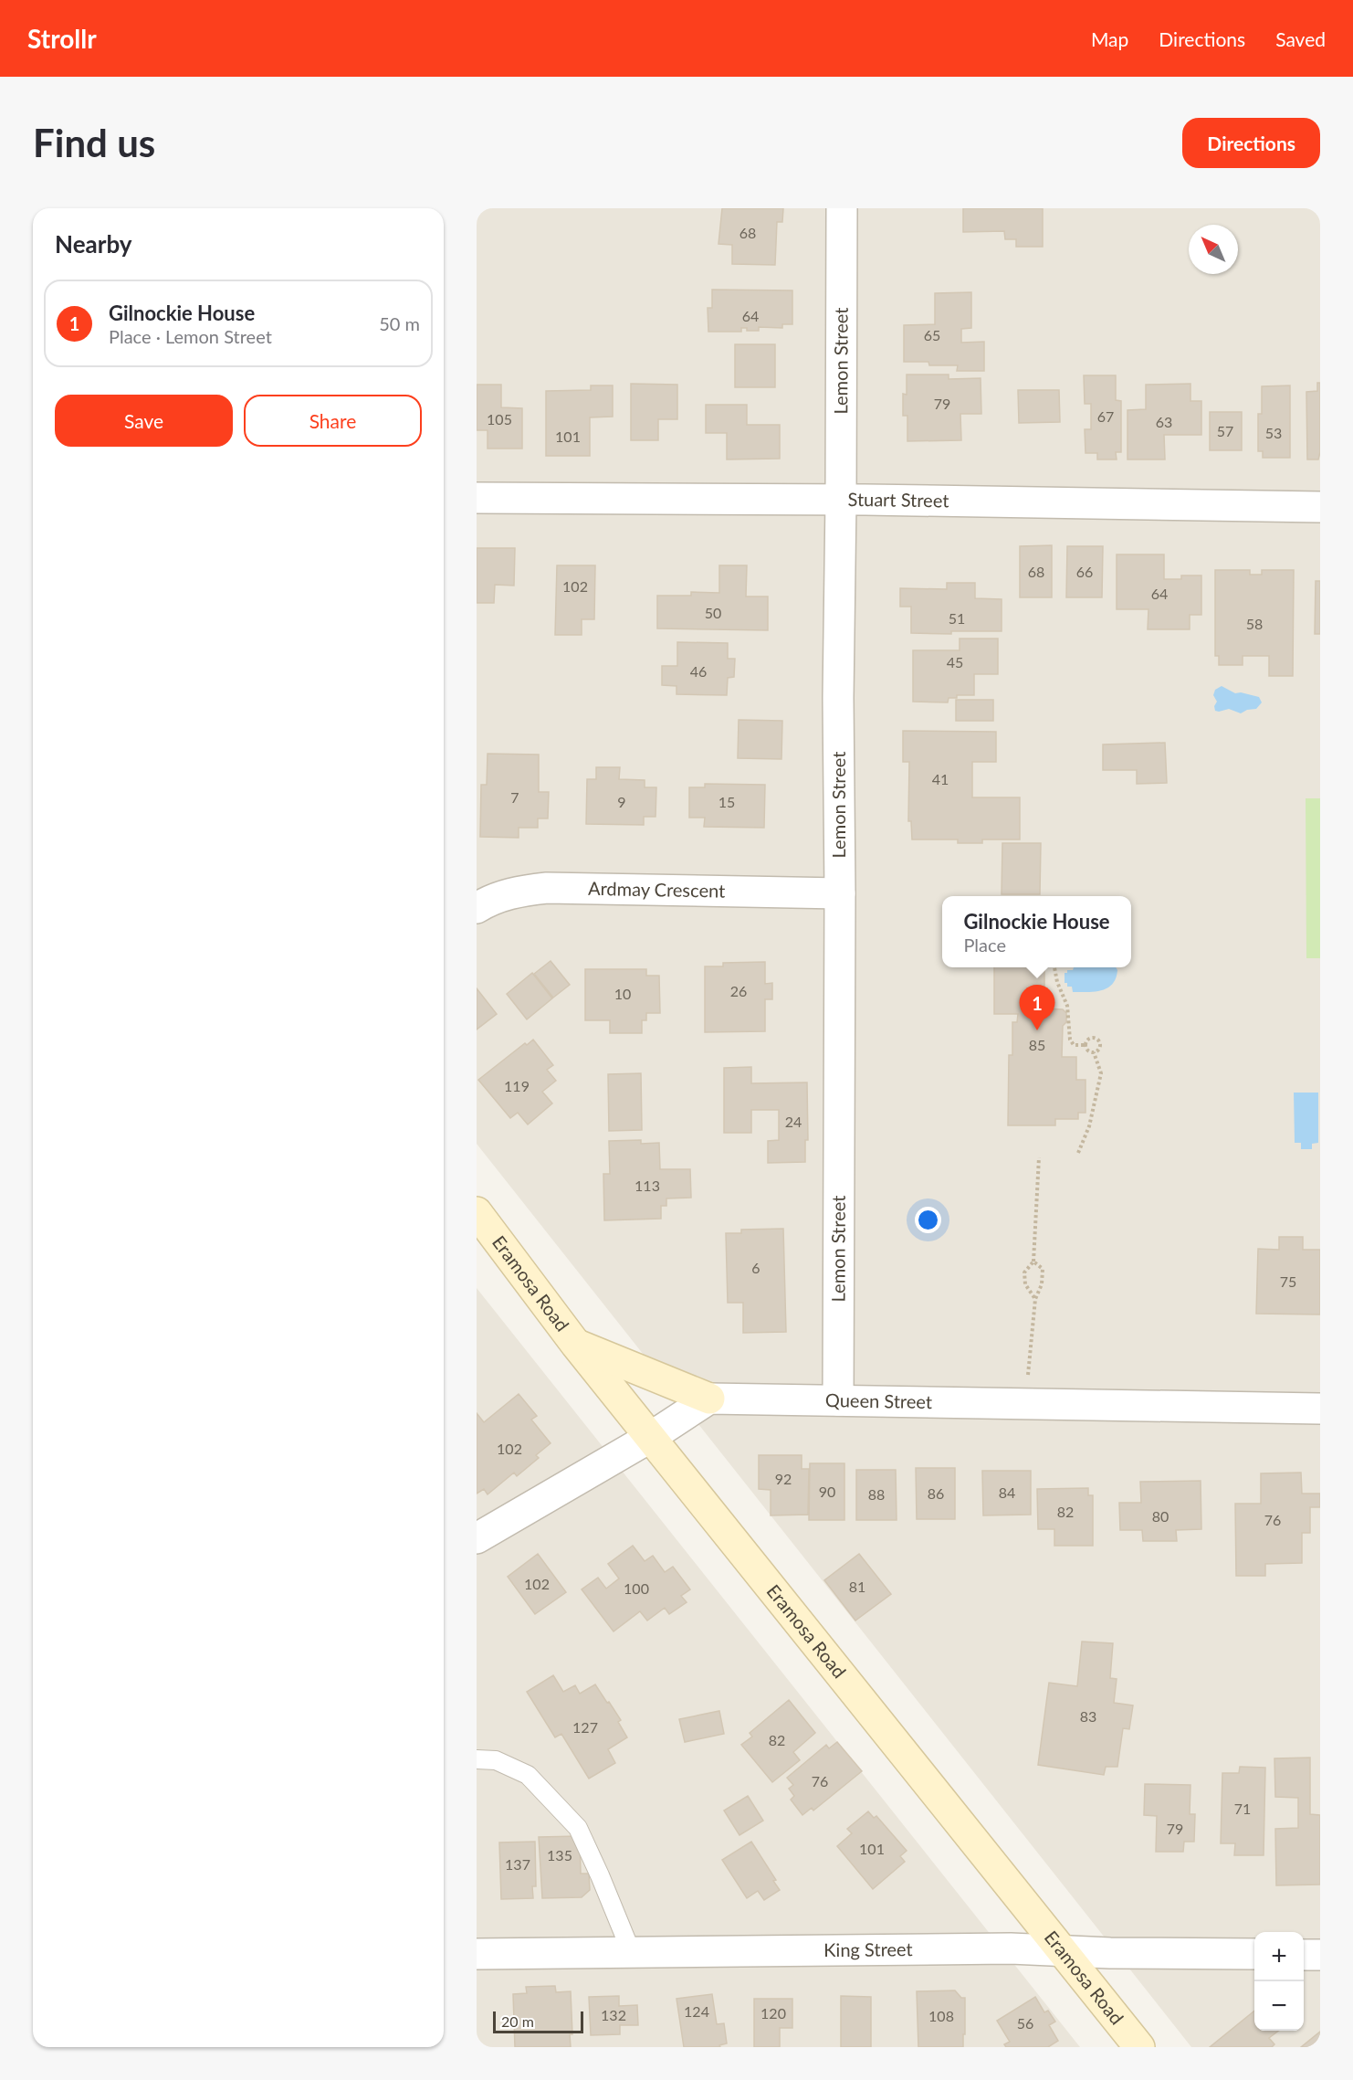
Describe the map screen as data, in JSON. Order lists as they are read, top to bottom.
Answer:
{
  "streets": {
    "main road": ["Eramosa Road"],
    "street": [
      "Lemon Street",
      "Stuart Street",
      "Ardmay Crescent",
      "Queen Street",
      "King Street"
    ]
  },
  "crossings": [
    ["Lemon Street", "Stuart Street"],
    ["Lemon Street", "Ardmay Crescent"],
    ["Lemon Street", "Queen Street"],
    ["Eramosa Road", "King Street"]
  ],
  "house_numbers": [
    "68",
    "64",
    "65",
    "79",
    "67",
    "105",
    "63",
    "57",
    "53",
    "101",
    "68",
    "66",
    "102",
    "64",
    "50",
    "51",
    "58",
    "45",
    "46",
    "41",
    "7",
    "9",
    "15",
    "26",
    "10",
    "85",
    "119",
    "24",
    "113",
    "6",
    "75",
    "102",
    "92",
    "90",
    "84",
    "86",
    "88",
    "82",
    "80",
    "76",
    "102",
    "81",
    "100",
    "83",
    "127",
    "82",
    "76",
    "71",
    "79",
    "101",
    "135",
    "137",
    "124",
    "120",
    "132",
    "108",
    "56"
  ],
  "scale_bar": "20 m",
  "north": "top left",
  "page": {
    "header": "Strollr",
    "nav": ["Map", "Directions", "Saved"],
    "buttons": [
      "Directions",
      ["Save", "Share"]
    ],
    "title": "Find us",
    "heading": "Nearby",
    "list": [
      {
        "mark": "1",
        "name": "Gilnockie House",
        "note": "Place · Lemon Street",
        "value": "50 m"
      }
    ],
    "popup": ["Gilnockie House", "Place"],
    "pins": "1",
    "map_buttons": ["+", "−"],
    "scale": "20 m"
  }
}
